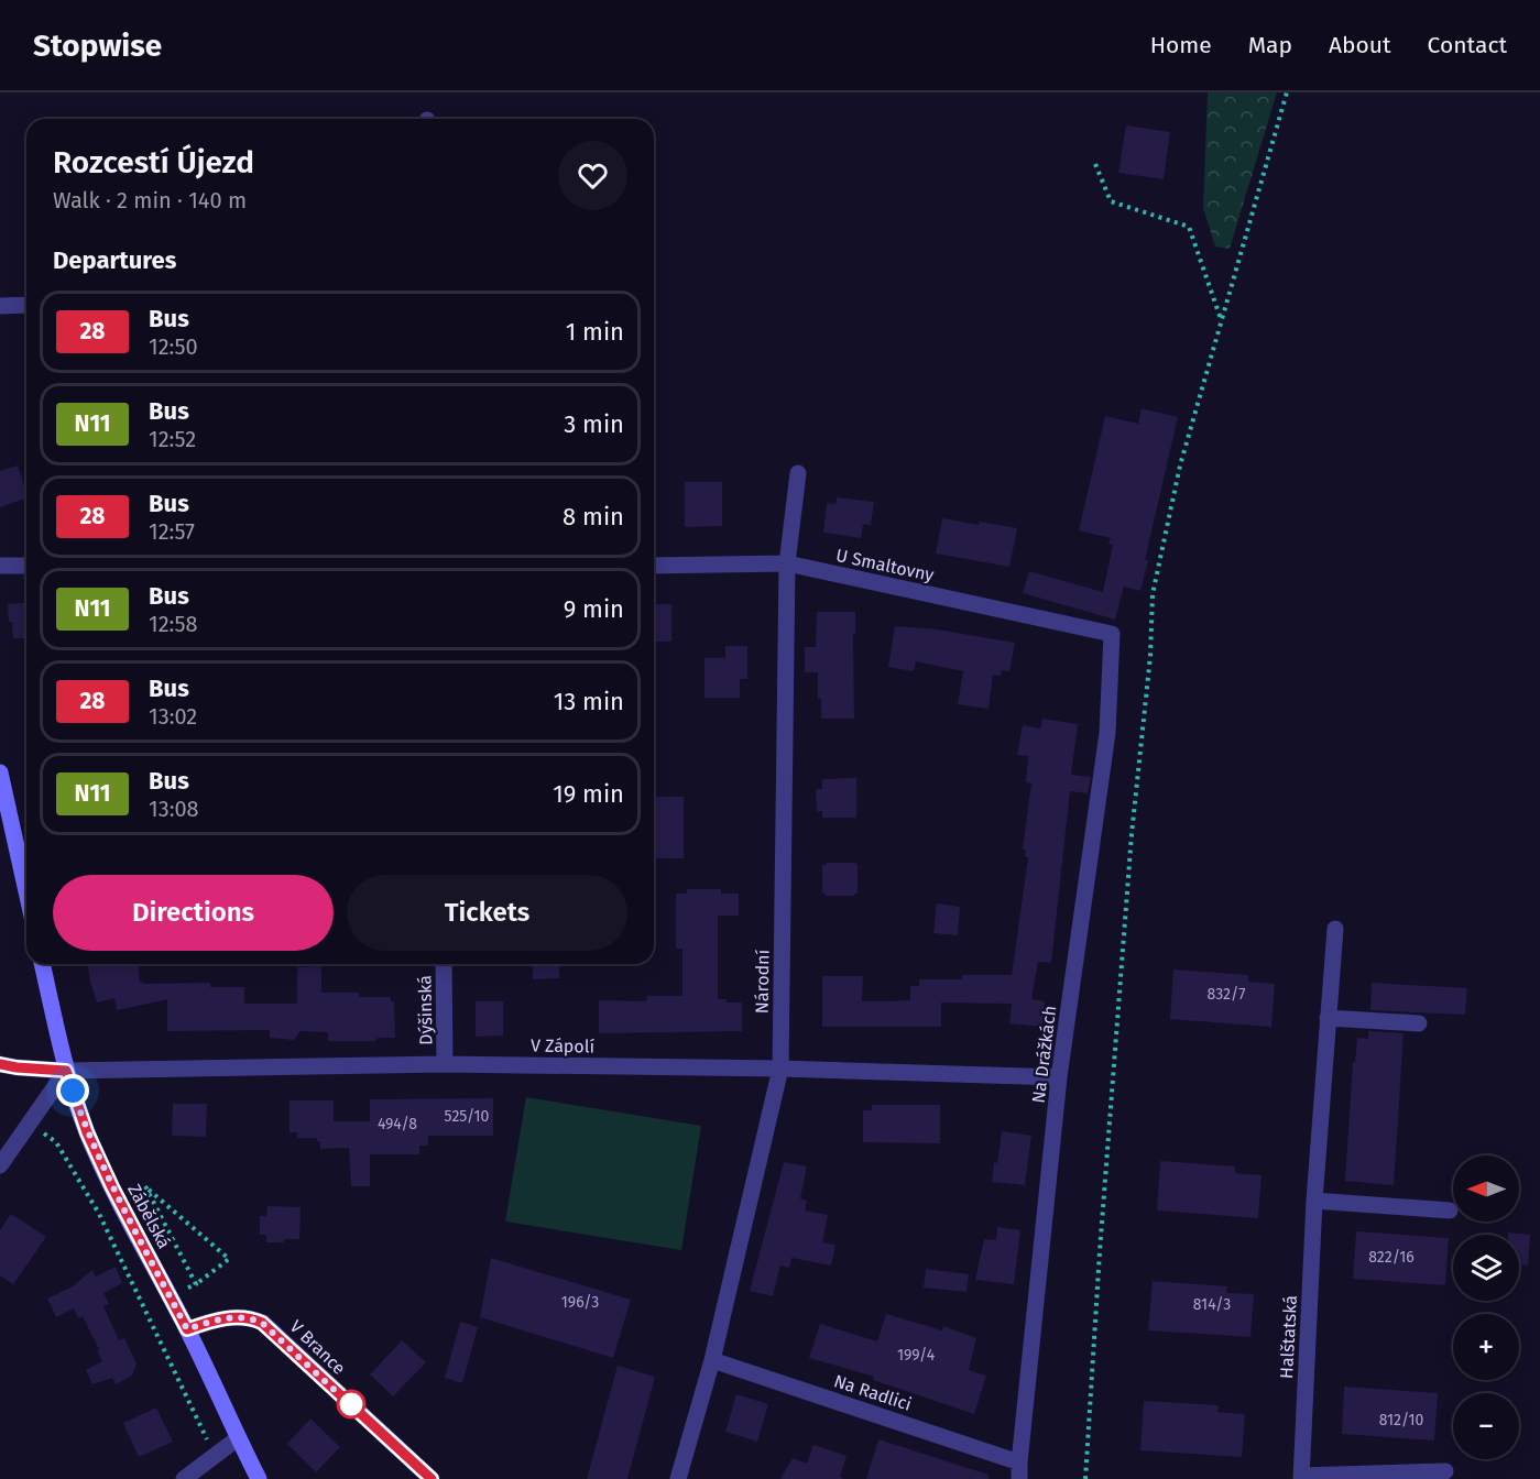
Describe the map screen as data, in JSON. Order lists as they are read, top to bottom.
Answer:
{
  "streets": {
    "main road": ["Zábělská"],
    "street": [
      "U Smaltovny",
      "Národní",
      "Dýšinská",
      "V Zápolí",
      "Na Drážkách",
      "Halštatská",
      "V Brance",
      "Na Radlici"
    ]
  },
  "crossings": [
    ["U Smaltovny", "Národní"],
    ["U Smaltovny", "Na Drážkách"],
    ["Národní", "V Zápolí"],
    ["Národní", "Na Radlici"],
    ["Dýšinská", "V Zápolí"],
    ["V Zápolí", "Na Drážkách"],
    ["V Zápolí", "Zábělská"],
    ["Na Drážkách", "Na Radlici"],
    ["Zábělská", "V Brance"]
  ],
  "lines": ["bus line 28"],
  "house_numbers": [
    "832/7",
    "525/10",
    "494/8",
    "822/16",
    "196/3",
    "814/3",
    "199/4",
    "812/10"
  ],
  "north": "left",
  "page": {
    "header": "Stopwise",
    "nav": [
      "Home",
      "Map",
      "About",
      "Contact"
    ],
    "heading": [
      ["Rozcestí Újezd", "Walk · 2 min · 140 m"],
      "Departures"
    ],
    "list": [
      {
        "mark": "28",
        "name": "Bus",
        "note": "12:50",
        "value": "1 min"
      },
      {
        "mark": "N11",
        "name": "Bus",
        "note": "12:52",
        "value": "3 min"
      },
      {
        "mark": "28",
        "name": "Bus",
        "note": "12:57",
        "value": "8 min"
      },
      {
        "mark": "N11",
        "name": "Bus",
        "note": "12:58",
        "value": "9 min"
      },
      {
        "mark": "28",
        "name": "Bus",
        "note": "13:02",
        "value": "13 min"
      },
      {
        "mark": "N11",
        "name": "Bus",
        "note": "13:08",
        "value": "19 min"
      }
    ],
    "buttons": ["Directions", "Tickets"],
    "map_buttons": ["+", "−"]
  }
}
